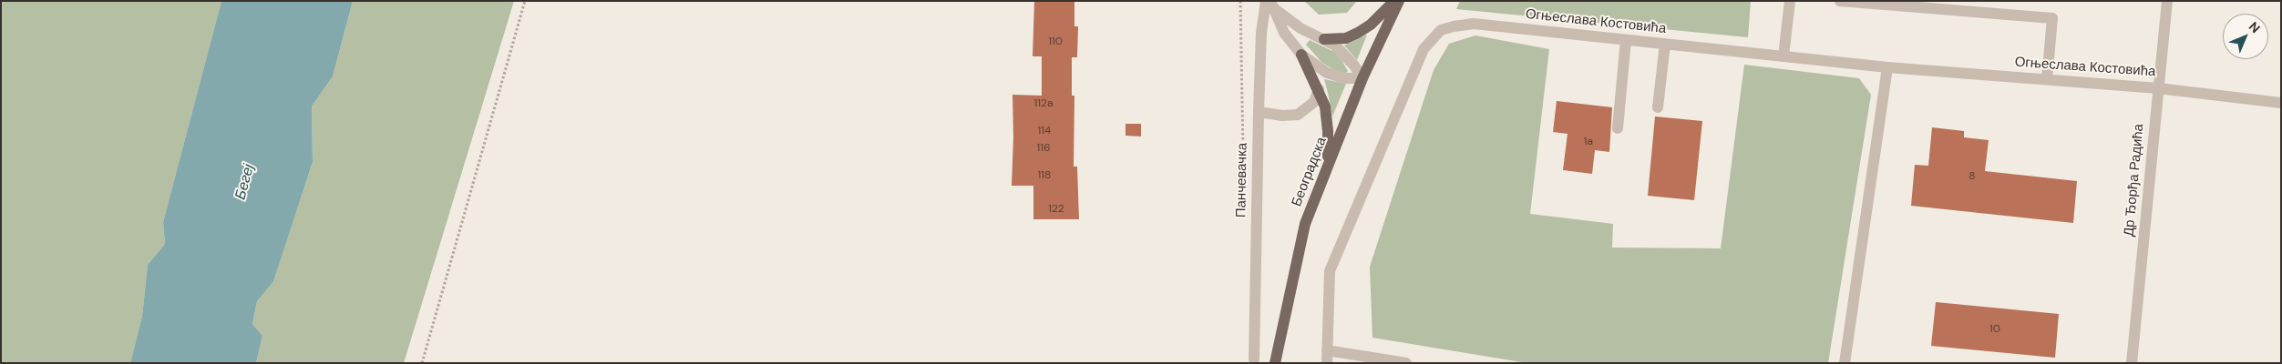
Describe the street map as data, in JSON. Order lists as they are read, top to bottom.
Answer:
{
  "streets": {
    "main road": ["Београдска"],
    "street": ["Огњеслава Костовића", "Панчевачка", "Др Ђорђа Радића"]
  },
  "crossings": [
    ["Огњеслава Костовића", "Др Ђорђа Радића"]
  ],
  "water": ["Бегеј"],
  "house_numbers": [
    "110",
    "112a",
    "114",
    "1a",
    "116",
    "118",
    "8",
    "122",
    "10"
  ],
  "north": "top right"
}
